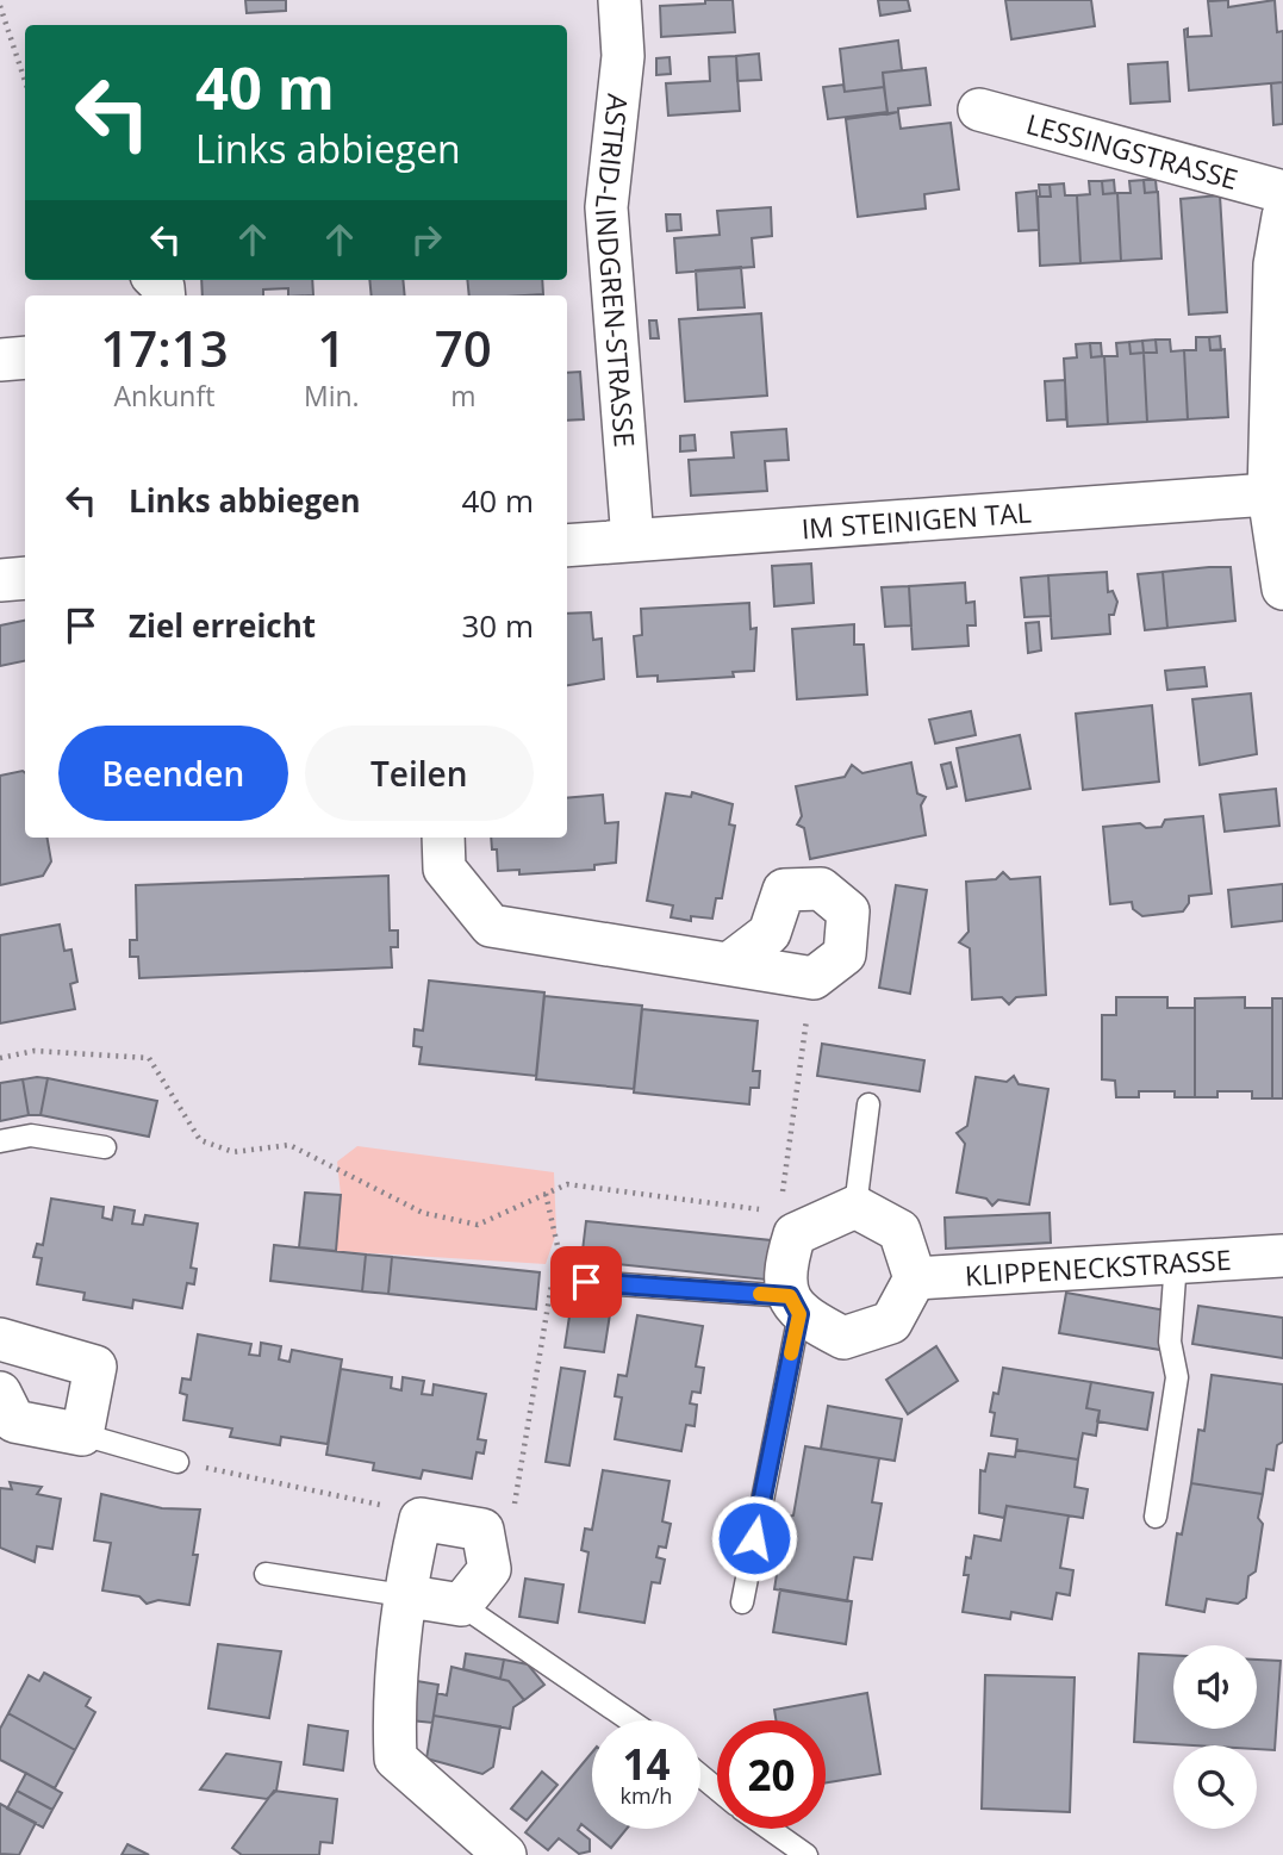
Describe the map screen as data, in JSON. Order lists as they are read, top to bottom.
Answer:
{
  "streets": {
    "street": [
      "LESSINGSTRASSE",
      "ASTRID-LINDGREN-STRASSE",
      "IM STEINIGEN TAL",
      "KLIPPENECKSTRASSE"
    ]
  },
  "crossings": [
    ["ASTRID-LINDGREN-STRASSE", "IM STEINIGEN TAL"]
  ],
  "page": {
    "turn": ["40 m", "Links abbiegen"],
    "eta": [
      "17:13",
      "Ankunft",
      "1",
      "Min.",
      "70",
      "m"
    ],
    "list": [
      {
        "name": "Links abbiegen",
        "value": "40 m"
      },
      {
        "name": "Ziel erreicht",
        "value": "30 m"
      }
    ],
    "buttons": ["Beenden", "Teilen"],
    "speed": "14 km/h",
    "limit": "20"
  }
}
